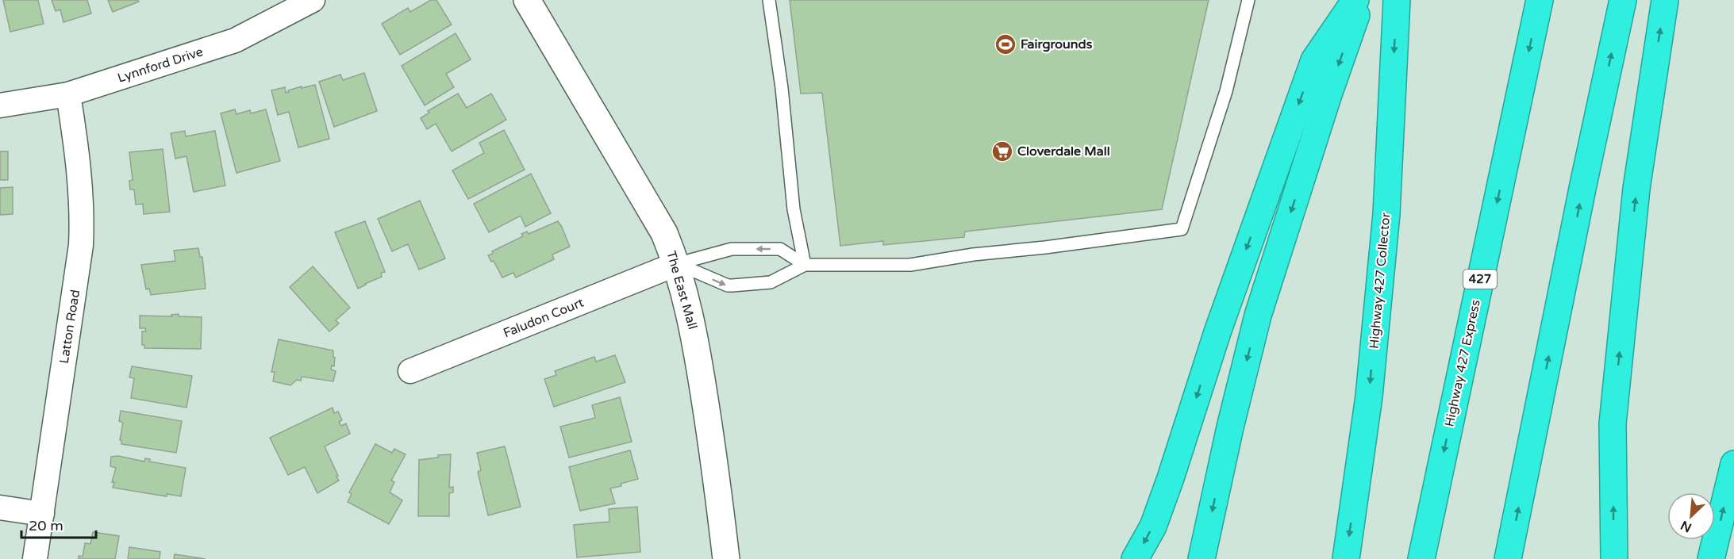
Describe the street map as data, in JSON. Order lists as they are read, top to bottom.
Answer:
{
  "streets": {
    "highway": ["427", "Highway 427 Collector", "Highway 427 Express"],
    "main road": ["The East Mall"],
    "street": ["Lynnford Drive", "Faludon Court", "Latton Road"]
  },
  "crossings": [
    ["Lynnford Drive", "Latton Road"],
    ["The East Mall", "Faludon Court"]
  ],
  "places": {
    "sports": ["Fairgrounds"],
    "supermarket": ["Cloverdale Mall"]
  },
  "scale_bar": "20 m",
  "north": "bottom left"
}
